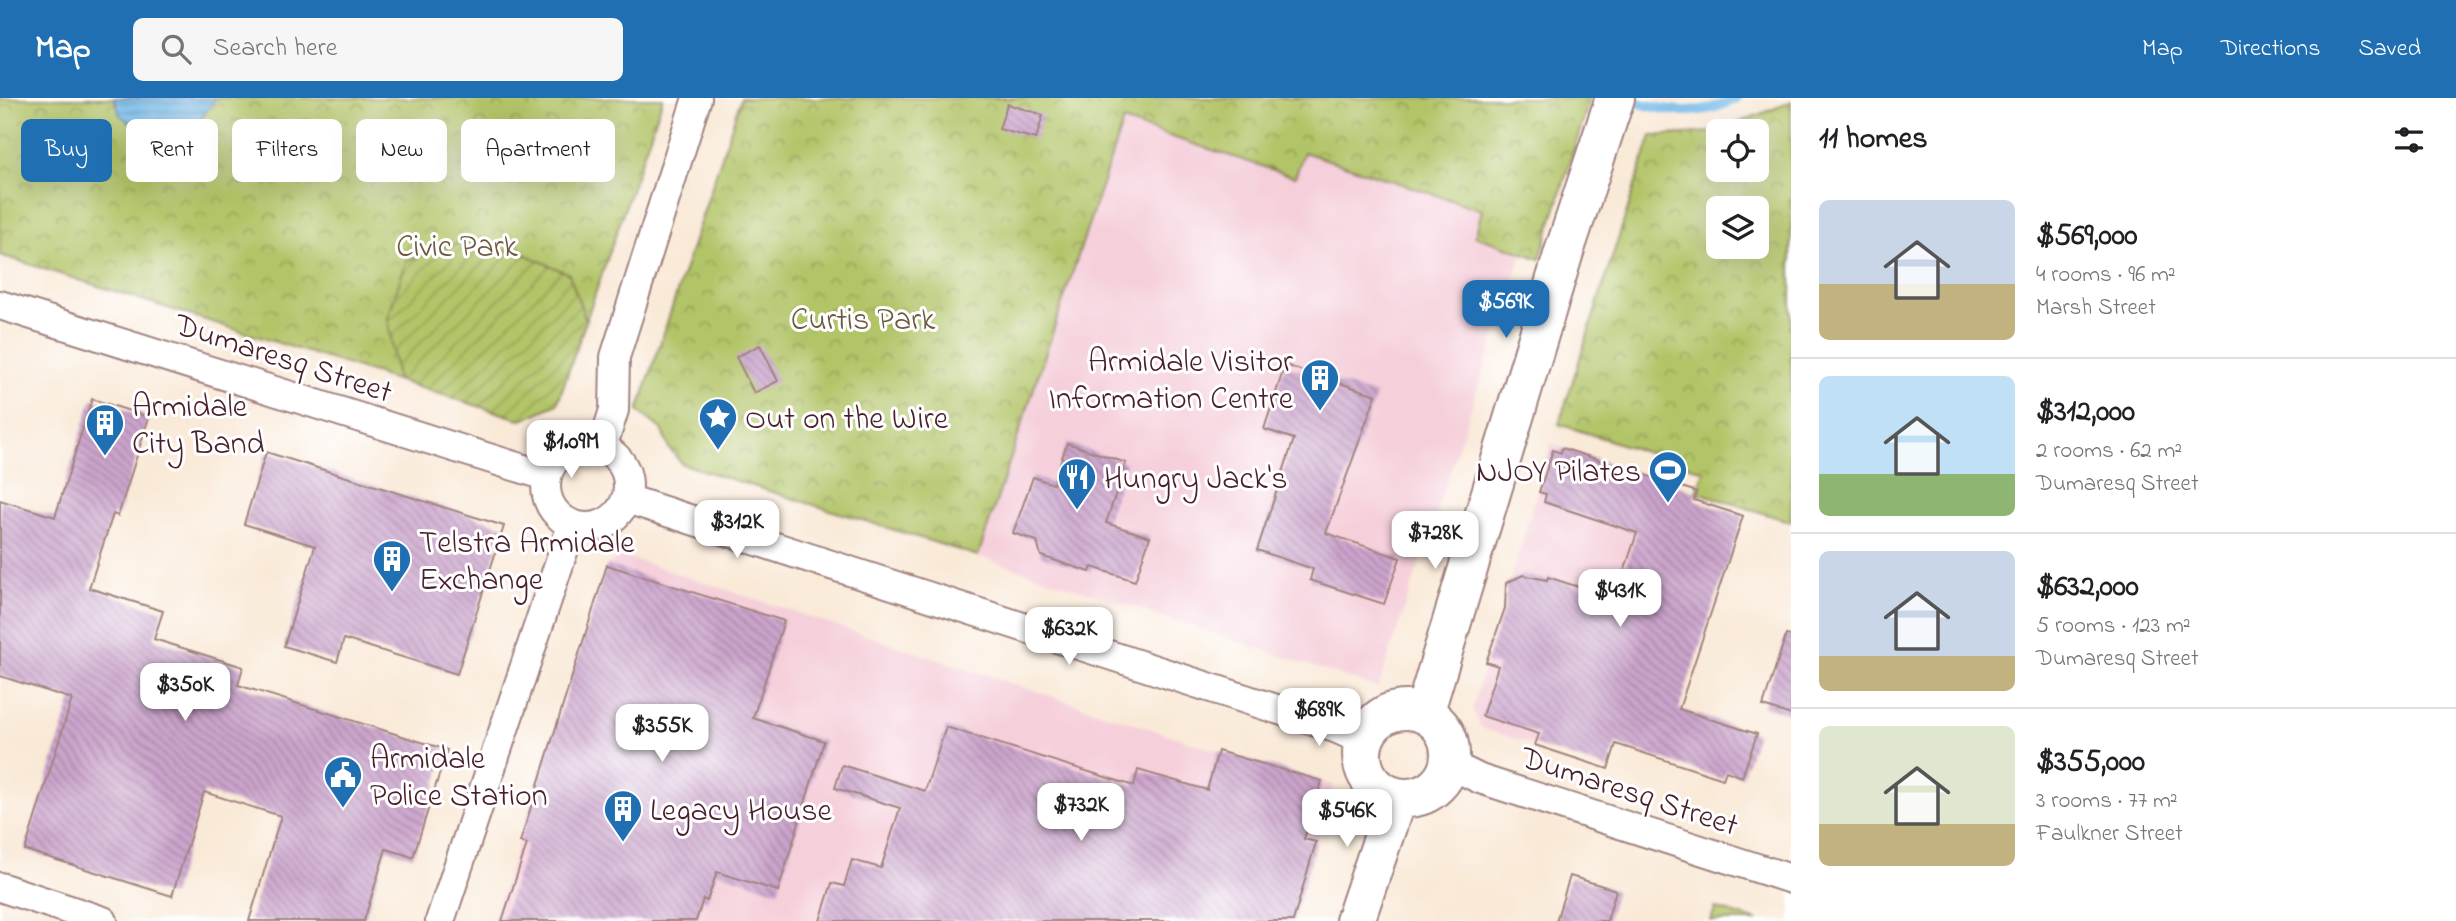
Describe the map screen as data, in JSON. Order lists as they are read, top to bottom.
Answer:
{
  "streets": {
    "street": ["Dumaresq Street"]
  },
  "parks": ["Civic Park", "Curtis Park"],
  "places": {
    "building": [
      "Armidale Visitor Information Centre",
      "Armidale City Band",
      "Telstra Armidale Exchange",
      "Legacy House"
    ],
    "place": ["Out on the Wire"],
    "sports": ["NJOY Pilates"],
    "restaurant": ["Hungry Jack's"],
    "public building": ["Armidale Police Station"]
  },
  "page": {
    "header": "Map",
    "search": "Search here",
    "nav": ["Map", "Directions", "Saved"],
    "heading": "11 homes",
    "chip": [
      "Buy",
      "Rent",
      "Filters",
      "New",
      "Apartment"
    ],
    "list": [
      {
        "name": "$569,000",
        "note": "4 rooms · 96 m² · Marsh Street"
      },
      {
        "name": "$312,000",
        "note": "2 rooms · 62 m² · Dumaresq Street"
      },
      {
        "name": "$632,000",
        "note": "5 rooms · 123 m² · Dumaresq Street"
      },
      {
        "name": "$355,000",
        "note": "3 rooms · 77 m² · Faulkner Street"
      }
    ],
    "price": [
      "$569K",
      "$1.09M",
      "$312K",
      "$728K",
      "$431K",
      "$632K",
      "$350K",
      "$689K",
      "$355K",
      "$732K",
      "$546K"
    ]
  }
}
